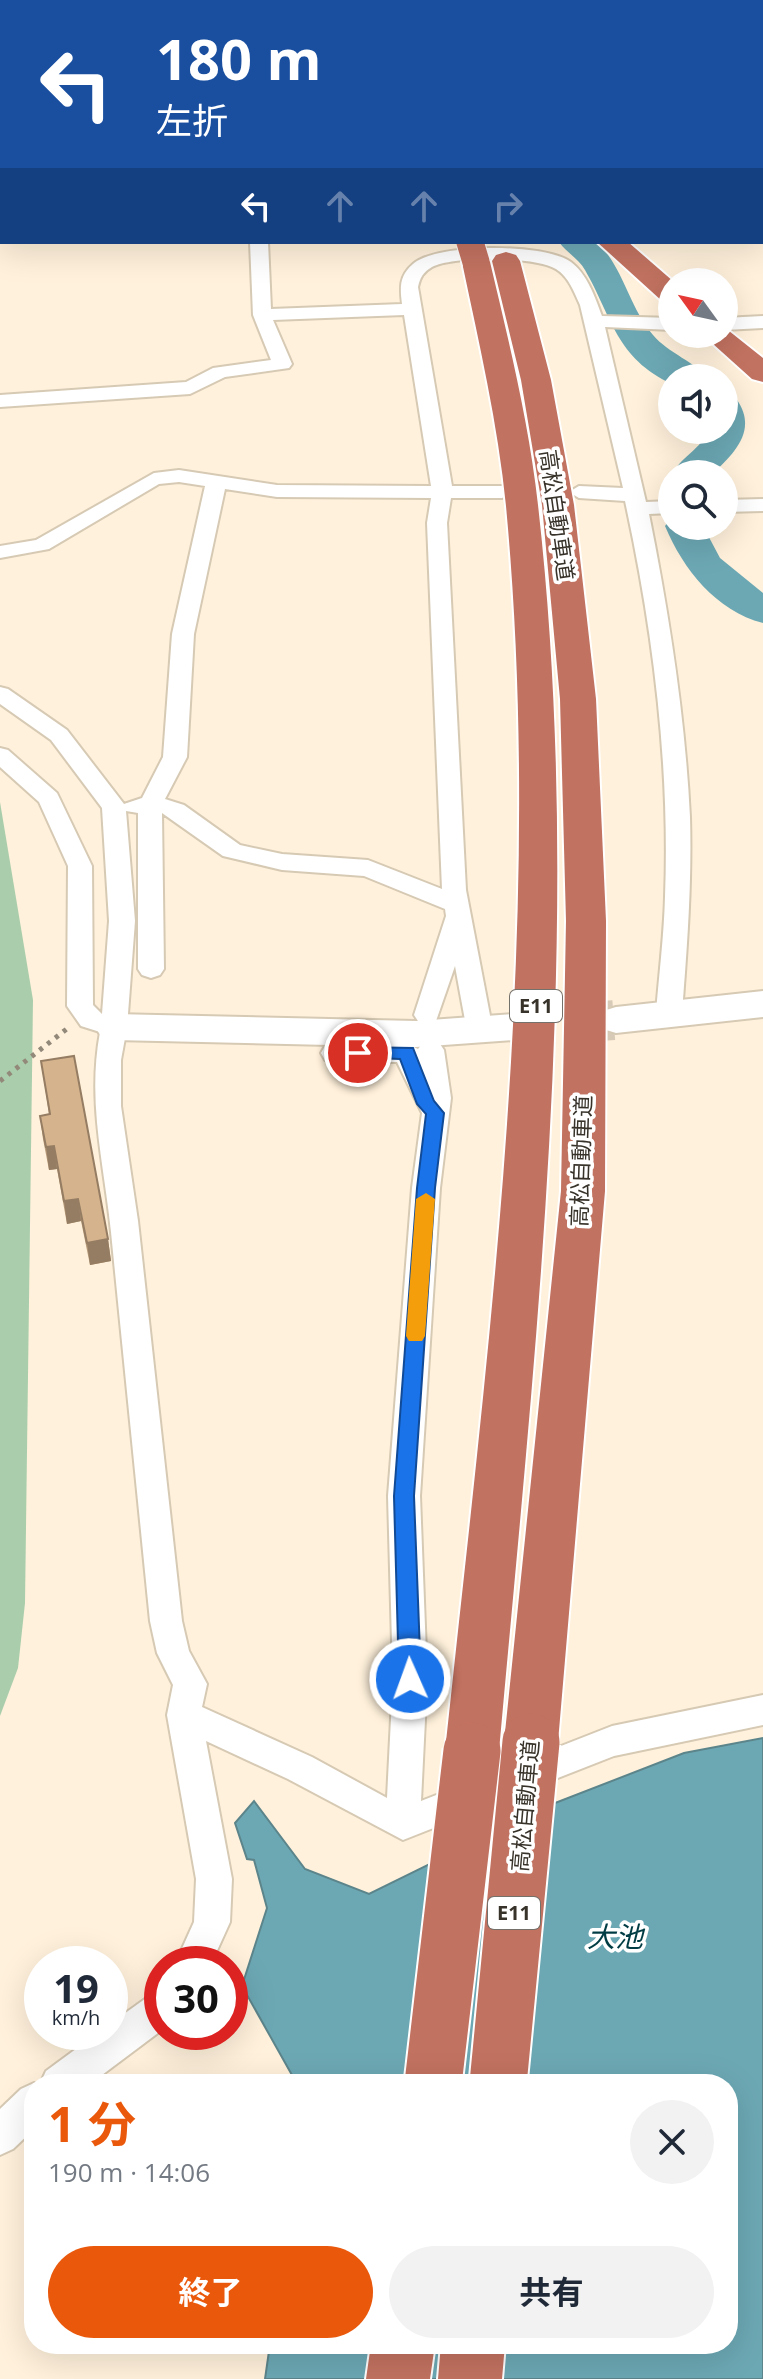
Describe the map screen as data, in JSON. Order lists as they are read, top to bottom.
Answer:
{
  "streets": {
    "highway": ["高松自動車道", "E11"]
  },
  "water": ["大池"],
  "north": "top left",
  "page": {
    "turn": ["180 m", "左折"],
    "speed": "19 km/h",
    "limit": "30",
    "heading": ["1 分", "190 m · 14:06"],
    "buttons": ["終了", "共有"]
  }
}
